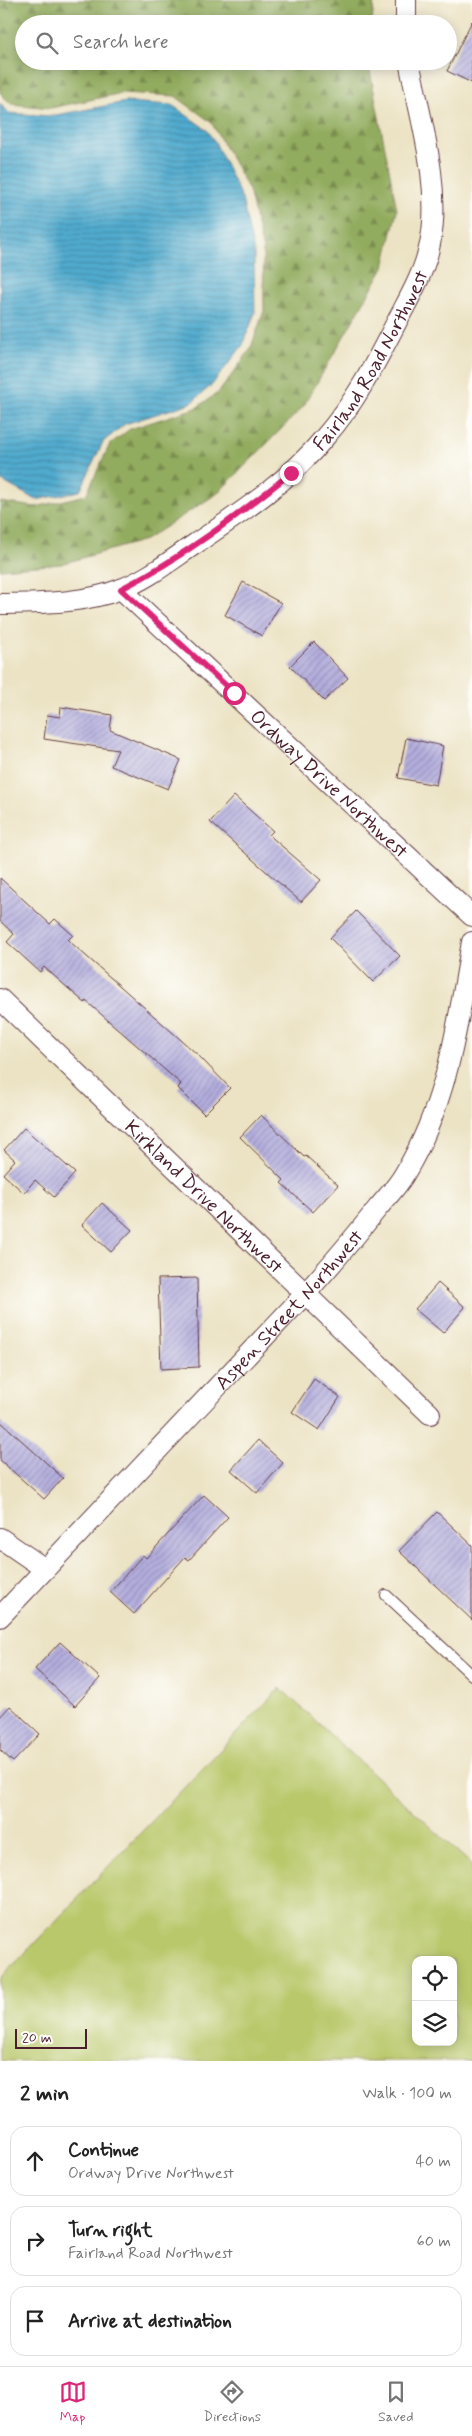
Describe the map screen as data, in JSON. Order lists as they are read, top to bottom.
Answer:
{
  "streets": {
    "street": [
      "Fairland Road Northwest",
      "Ordway Drive Northwest",
      "Kirkland Drive Northwest",
      "Aspen Street Northwest"
    ]
  },
  "crossings": [
    ["Fairland Road Northwest", "Ordway Drive Northwest"],
    ["Kirkland Drive Northwest", "Aspen Street Northwest"]
  ],
  "scale_bar": "20 m",
  "page": {
    "search": "Search here",
    "scale": "20 m",
    "heading": ["2 min", "Walk · 100 m"],
    "list": [
      ["Continue", "Ordway Drive Northwest", "40 m"],
      ["Turn right", "Fairland Road Northwest", "60 m"],
      "Arrive at destination"
    ],
    "nav": ["Map", "Directions", "Saved"]
  }
}
